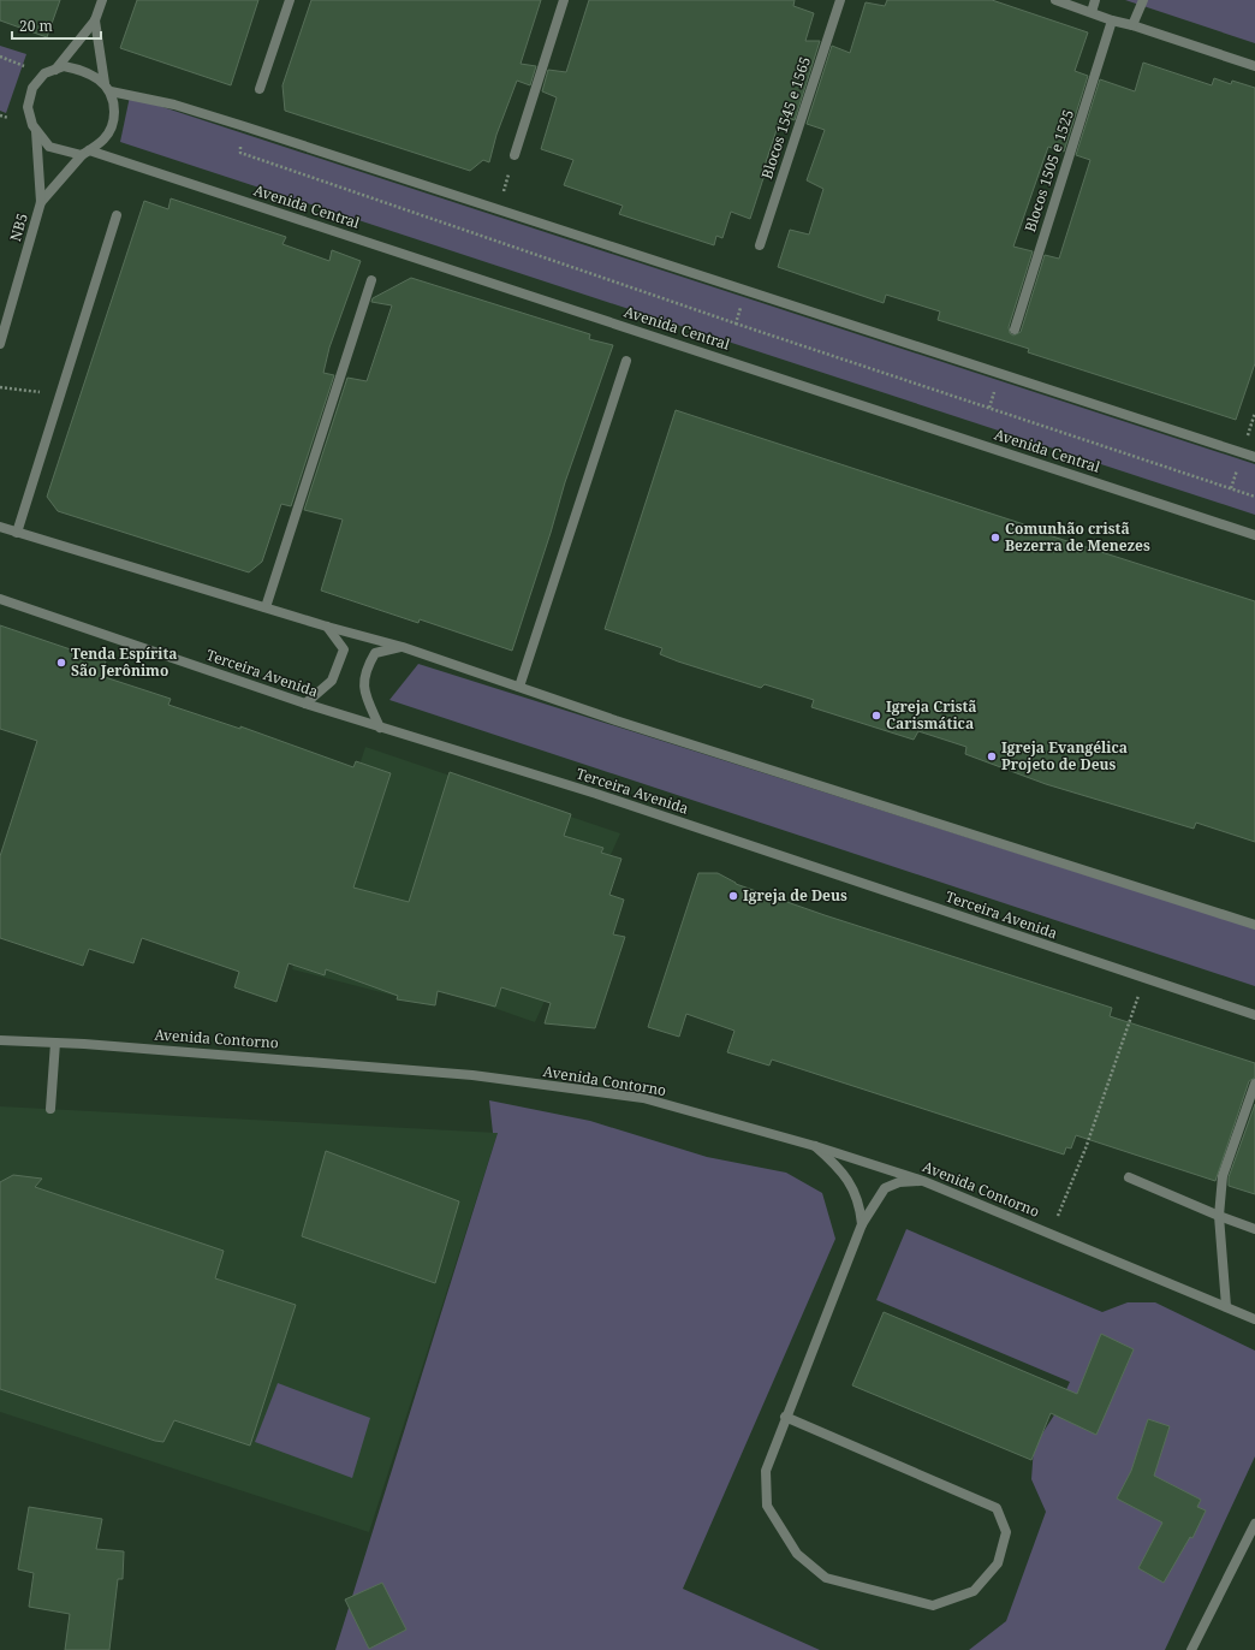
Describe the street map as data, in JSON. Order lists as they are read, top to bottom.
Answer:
{
  "streets": {
    "street": [
      "Blocos 1545 e 1565",
      "Blocos 1505 e 1525",
      "Avenida Central",
      "NB5",
      "Terceira Avenida",
      "Avenida Contorno"
    ]
  },
  "crossings": [
    ["Avenida Central", "NB5"]
  ],
  "places": [
    "Comunhão cristã Bezerra de Menezes",
    "Tenda Espírita São Jerônimo",
    "Igreja Cristã Carismática",
    "Igreja Evangélica Projeto de Deus",
    "Igreja de Deus"
  ],
  "scale_bar": "20 m"
}
